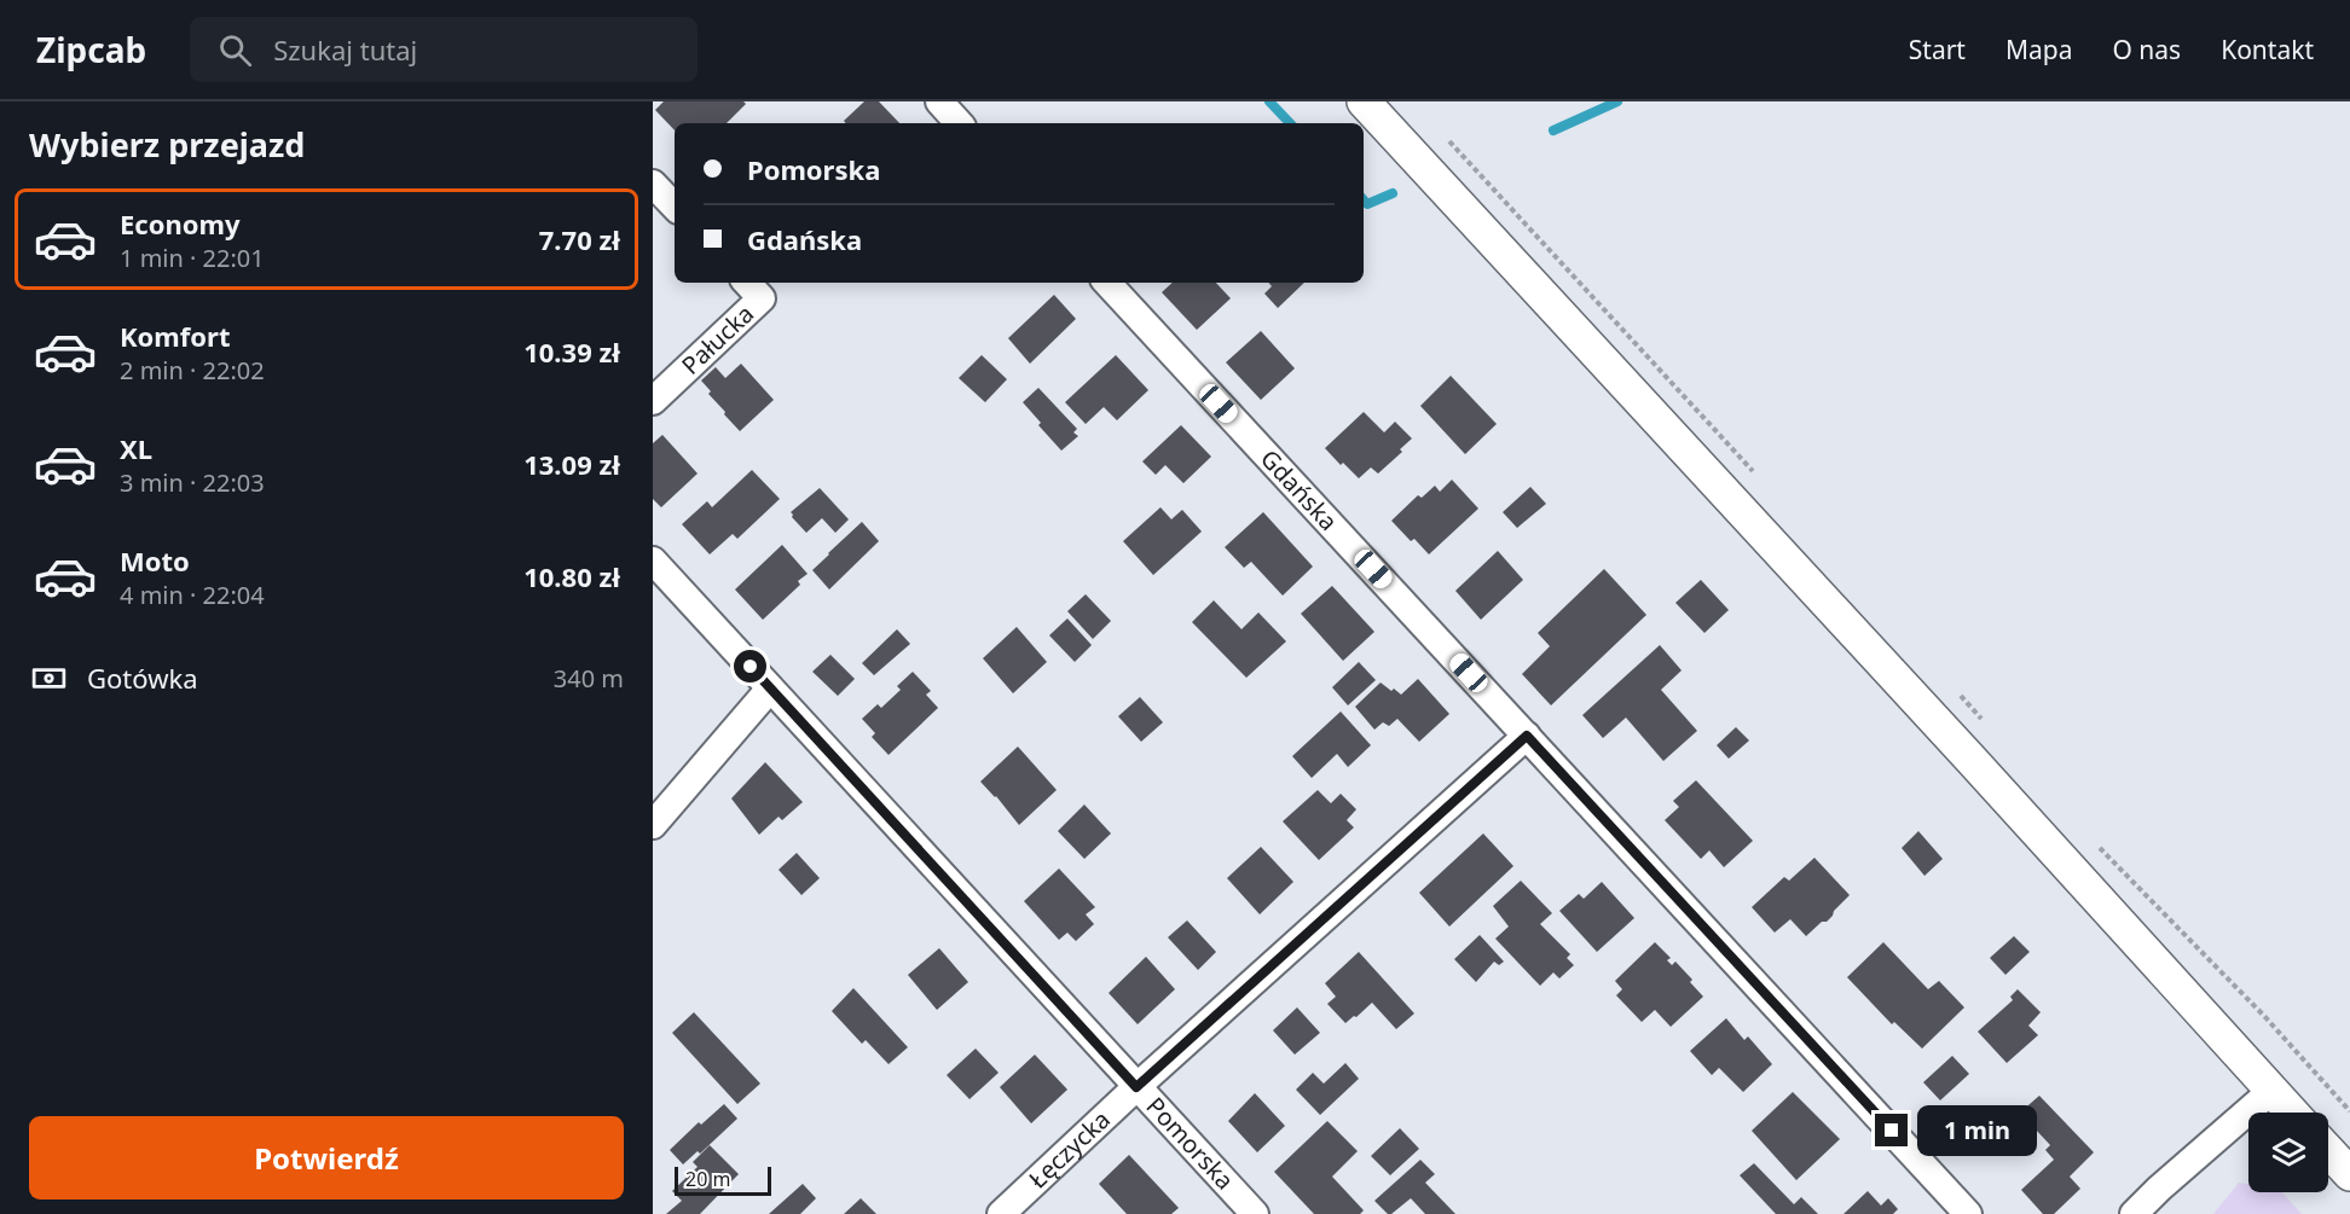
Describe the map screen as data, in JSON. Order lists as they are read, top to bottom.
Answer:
{
  "streets": {
    "street": [
      "Pałucka",
      "Gdańska",
      "Pomorska",
      "Łęczycka"
    ]
  },
  "crossings": [
    ["Gdańska", "Łęczycka"],
    ["Pomorska", "Łęczycka"]
  ],
  "scale_bar": "20 m",
  "page": {
    "header": "Zipcab",
    "search": "Szukaj tutaj",
    "nav": [
      "Start",
      "Mapa",
      "O nas",
      "Kontakt"
    ],
    "heading": "Wybierz przejazd",
    "banner": ["Pomorska", "Gdańska"],
    "list": [
      {
        "name": "Economy",
        "note": "1 min · 22:01",
        "value": "7.70 zł"
      },
      {
        "name": "Komfort",
        "note": "2 min · 22:02",
        "value": "10.39 zł"
      },
      {
        "name": "XL",
        "note": "3 min · 22:03",
        "value": "13.09 zł"
      },
      {
        "name": "Moto",
        "note": "4 min · 22:04",
        "value": "10.80 zł"
      }
    ],
    "pay": ["Gotówka", "340 m"],
    "buttons": "Potwierdź",
    "bubble": "1 min",
    "scale": "20 m"
  }
}
